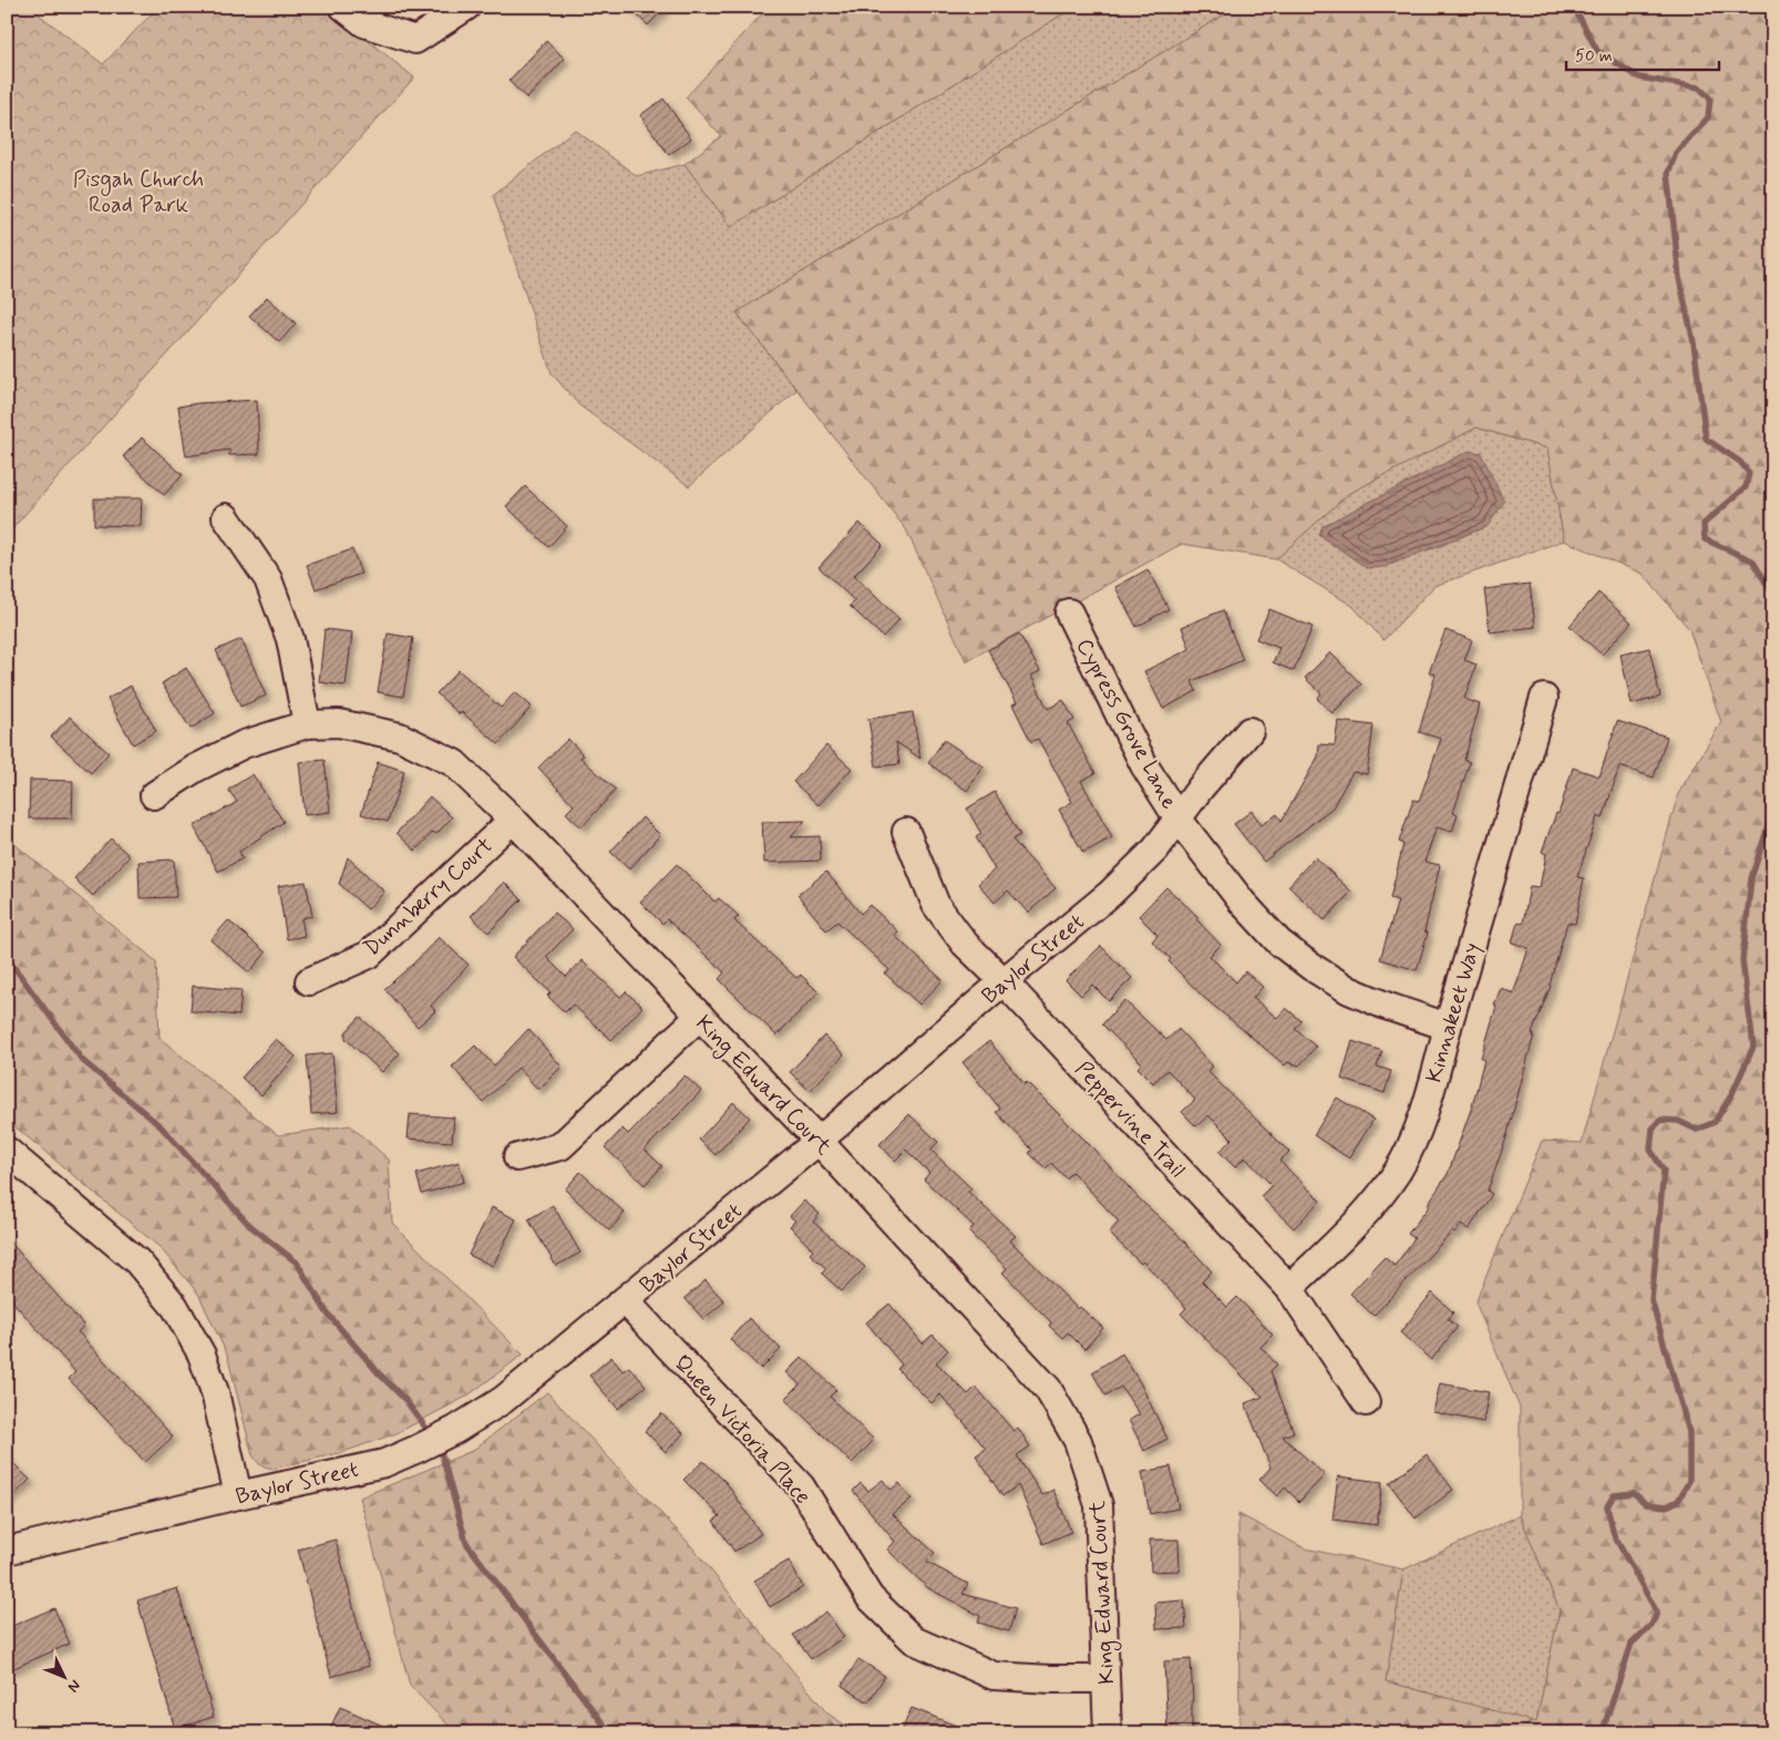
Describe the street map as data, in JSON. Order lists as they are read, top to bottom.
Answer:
{
  "streets": {
    "street": [
      "Cypress Grove Lane",
      "Dunnberry Court",
      "Baylor Street",
      "Kinnakeet Way",
      "King Edward Court",
      "Peppervine Trail",
      "Queen Victoria Place"
    ]
  },
  "crossings": [
    ["Cypress Grove Lane", "Baylor Street"],
    ["Cypress Grove Lane", "Kinnakeet Way"],
    ["Dunnberry Court", "King Edward Court"],
    ["Baylor Street", "King Edward Court"],
    ["Baylor Street", "Peppervine Trail"],
    ["Baylor Street", "Queen Victoria Place"],
    ["Kinnakeet Way", "Peppervine Trail"],
    ["King Edward Court", "Queen Victoria Place"]
  ],
  "parks": ["Pisgah Church Road Park"],
  "scale_bar": "50 m",
  "north": "bottom right"
}
